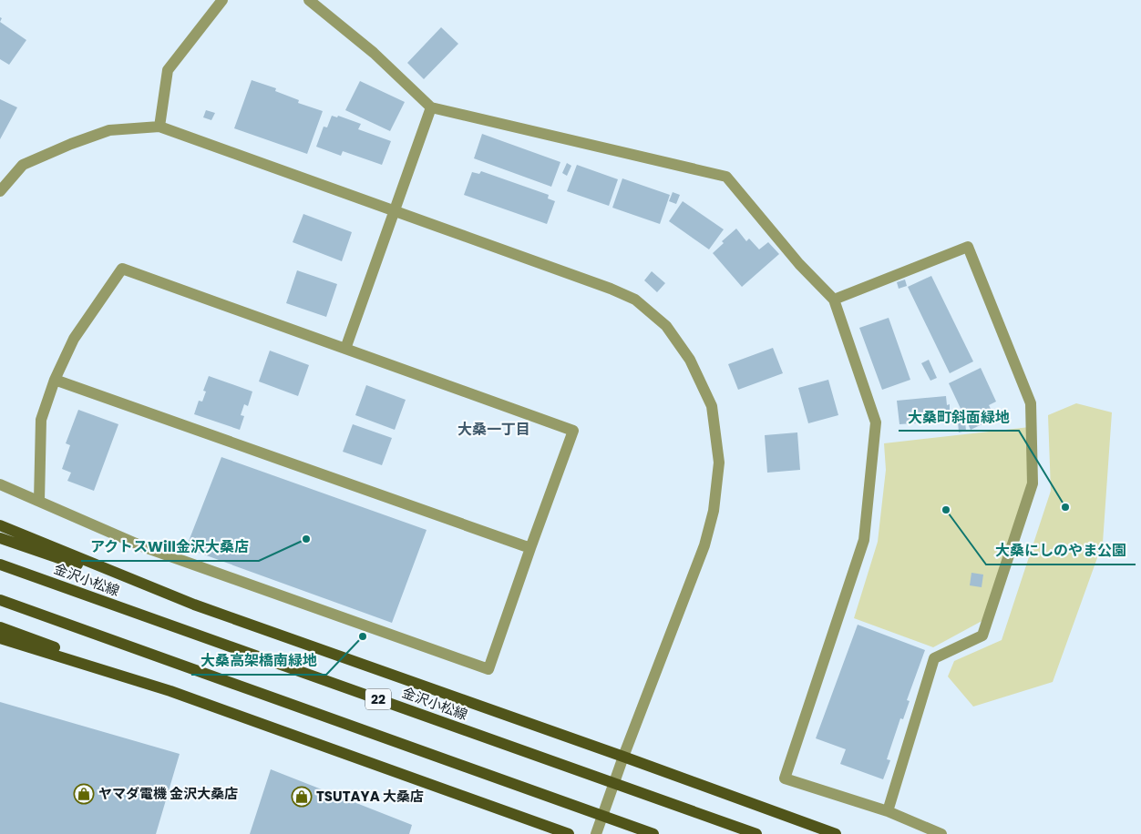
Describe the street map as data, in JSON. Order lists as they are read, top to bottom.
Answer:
{
  "streets": {
    "main road": ["金沢小松線", "22"]
  },
  "districts": ["大桑一丁目"],
  "places": {
    "other": [
      "大桑町斜面緑地",
      "大桑にしのやま公園",
      "アクトスWill金沢大桑店",
      "大桑高架橋南緑地"
    ],
    "shop": ["ヤマダ電機 金沢大桑店", "TSUTAYA 大桑店"]
  }
}
